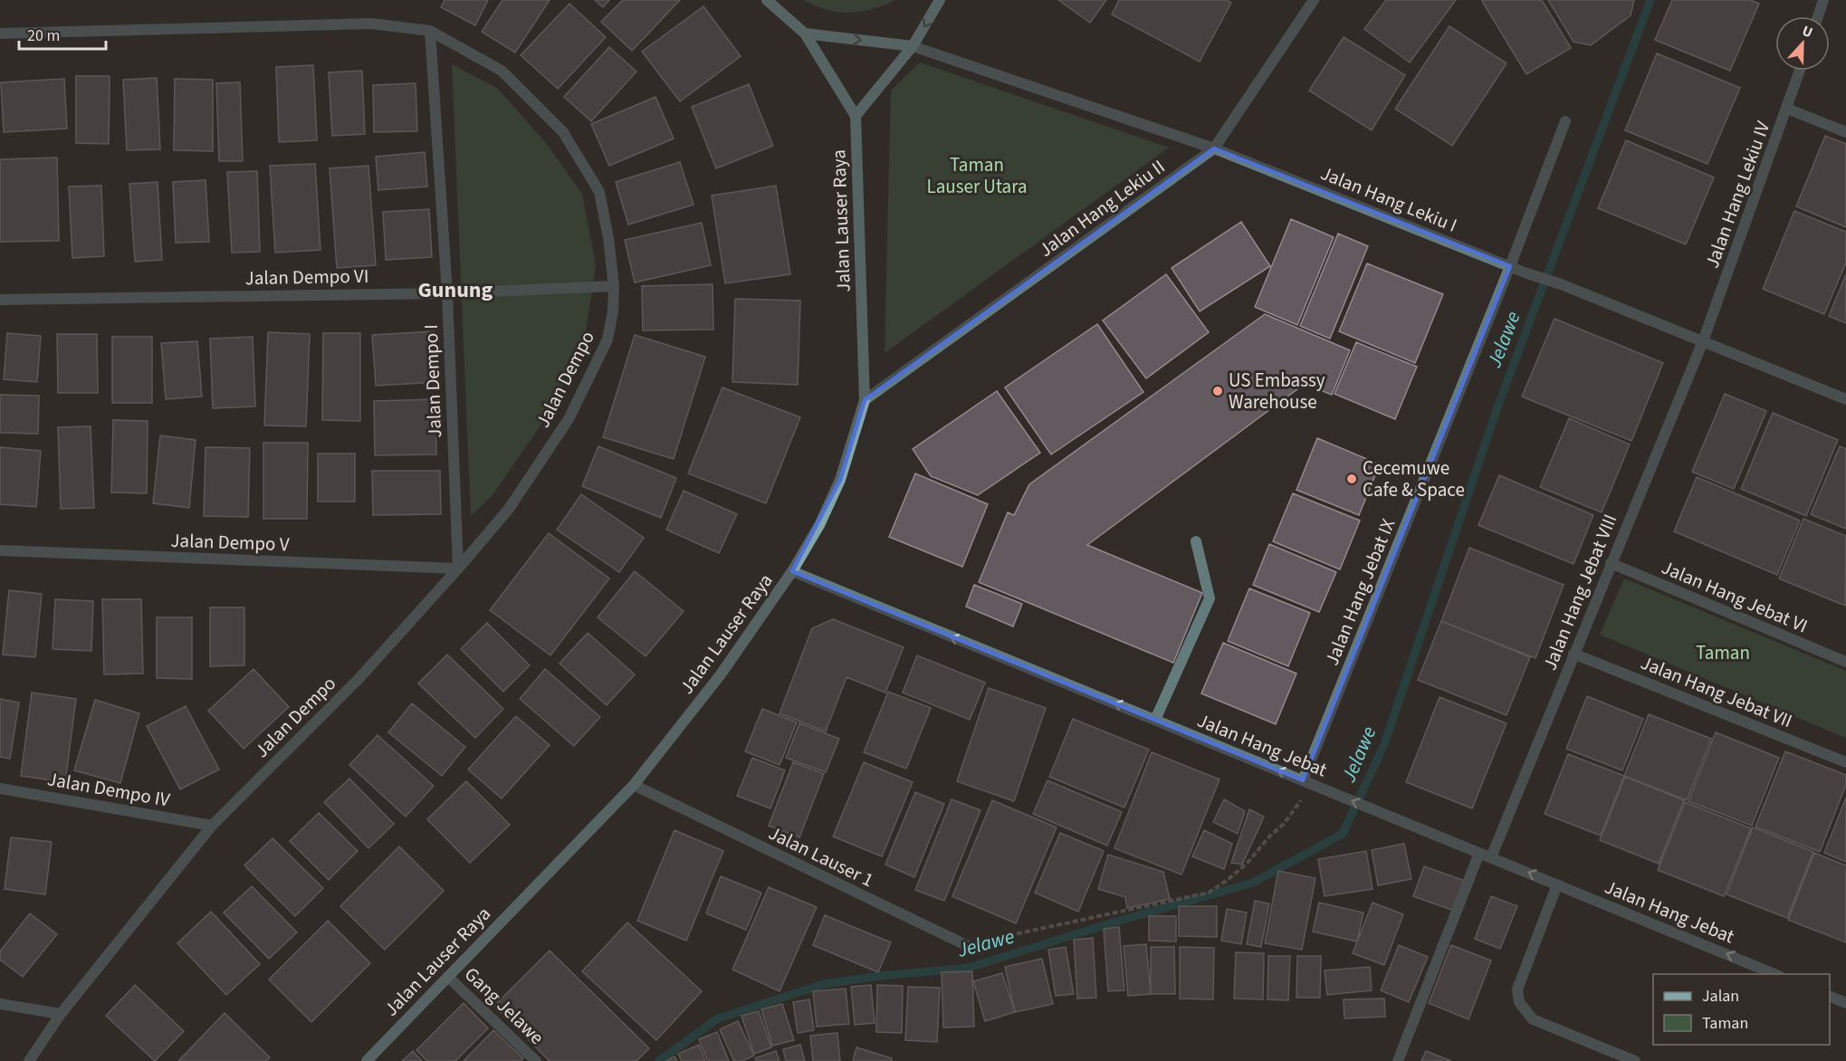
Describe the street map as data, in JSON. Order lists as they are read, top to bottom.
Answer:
{
  "streets": {
    "street": [
      "Jalan Hang Lekiu IV",
      "Jalan Hang Lekiu I",
      "Jalan Hang Lekiu II",
      "Jalan Lauser Raya",
      "Jalan Dempo VI",
      "Jalan Dempo",
      "Jalan Dempo I",
      "Jalan Dempo V",
      "Jalan Hang Jebat IX",
      "Jalan Hang Jebat VIII",
      "Jalan Hang Jebat VI",
      "Jalan Hang Jebat VII",
      "Jalan Hang Jebat",
      "Jalan Dempo IV",
      "Jalan Lauser 1",
      "Gang Jelawe"
    ]
  },
  "crossings": [
    ["Jalan Hang Lekiu IV", "Jalan Hang Lekiu I"],
    ["Jalan Hang Lekiu IV", "Jalan Hang Jebat VIII"],
    ["Jalan Hang Lekiu I", "Jalan Hang Lekiu II"],
    ["Jalan Hang Lekiu I", "Jalan Hang Jebat IX"],
    ["Jalan Hang Lekiu I", "Jalan Hang Jebat VIII"],
    ["Jalan Hang Lekiu II", "Jalan Lauser Raya"],
    ["Jalan Lauser Raya", "Jalan Hang Jebat"],
    ["Jalan Lauser Raya", "Jalan Lauser 1"],
    ["Jalan Lauser Raya", "Gang Jelawe"],
    ["Jalan Dempo VI", "Jalan Dempo"],
    ["Jalan Dempo VI", "Jalan Dempo I"],
    ["Jalan Dempo", "Jalan Dempo I"],
    ["Jalan Dempo", "Jalan Dempo V"],
    ["Jalan Dempo", "Jalan Dempo IV"],
    ["Jalan Dempo I", "Jalan Dempo V"],
    ["Jalan Hang Jebat IX", "Jalan Hang Jebat"],
    ["Jalan Hang Jebat VIII", "Jalan Hang Jebat VI"],
    ["Jalan Hang Jebat VIII", "Jalan Hang Jebat VII"],
    ["Jalan Hang Jebat VIII", "Jalan Hang Jebat"]
  ],
  "one_way": ["Jalan Hang Jebat"],
  "districts": ["Gunung"],
  "water": ["Jelawe"],
  "parks": ["Taman Lauser Utara", "Taman"],
  "places": ["US Embassy Warehouse", "Cecemuwe Cafe & Space"],
  "legend": ["Jalan", "Taman"],
  "scale_bar": "20 m",
  "north": "top"
}
